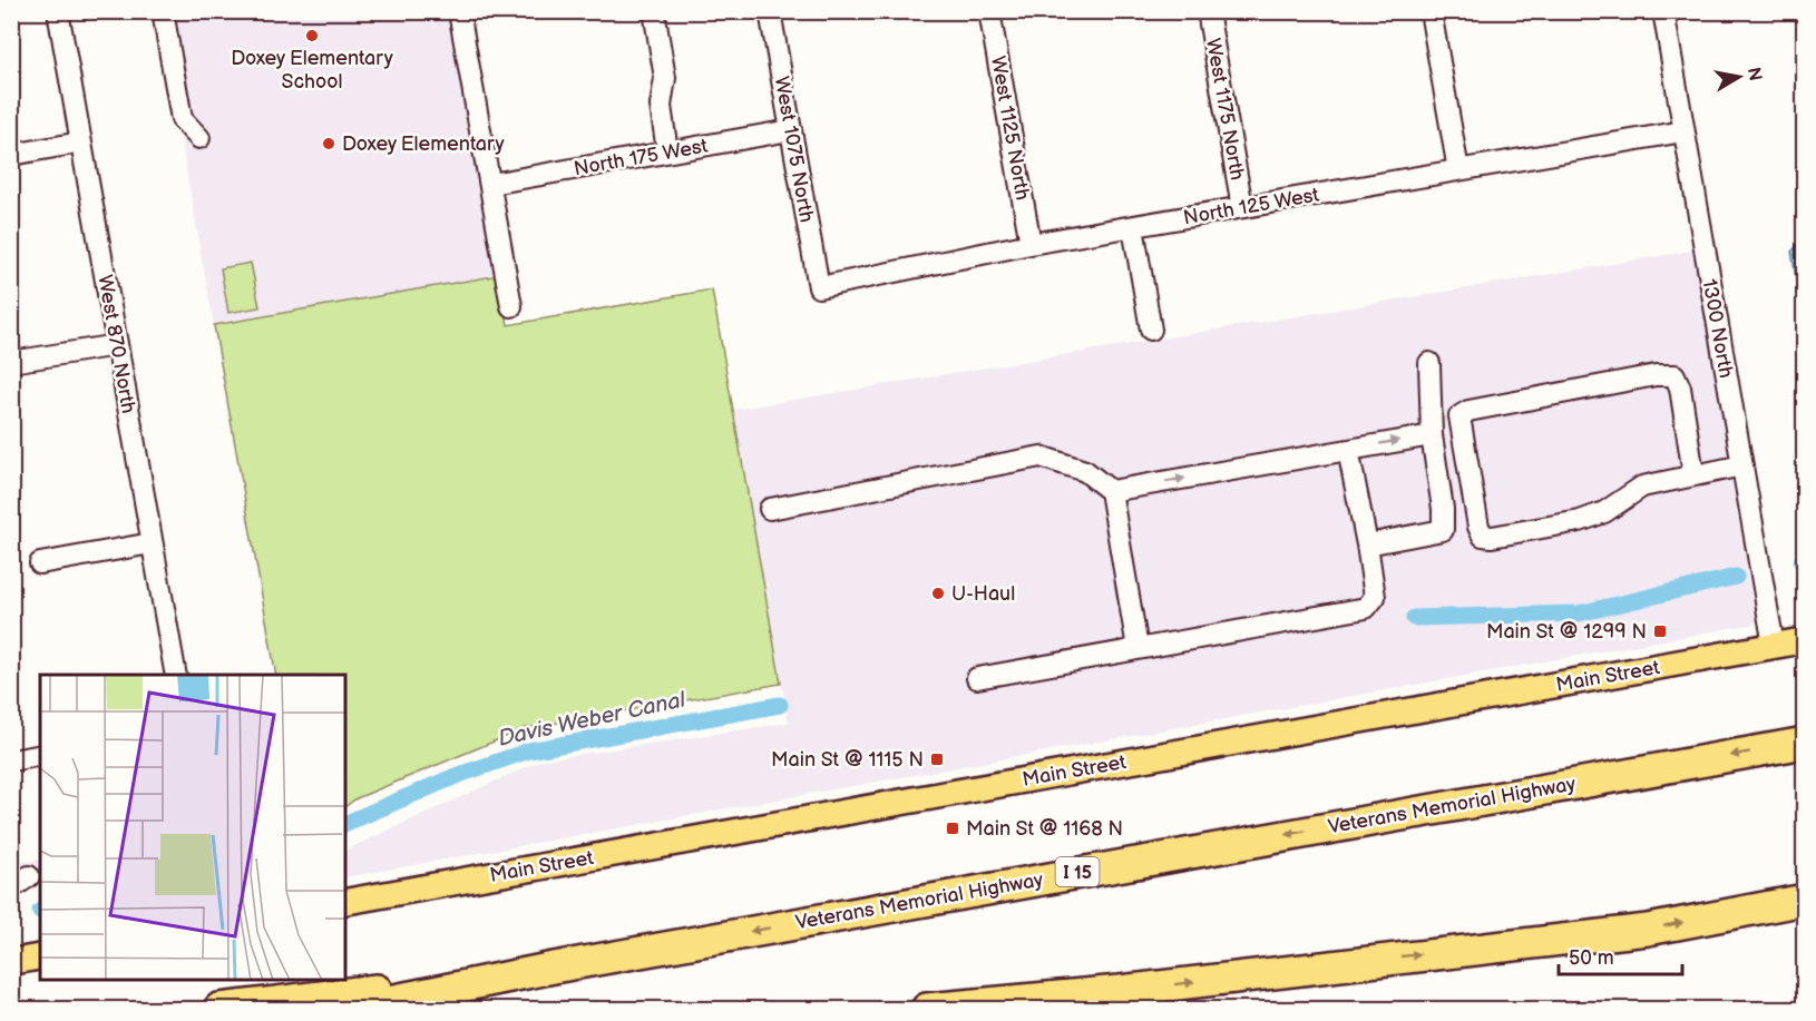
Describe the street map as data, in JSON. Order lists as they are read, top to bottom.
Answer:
{
  "streets": {
    "highway": ["Veterans Memorial Highway", "I 15"],
    "main road": ["Main Street"],
    "street": [
      "West 1175 North",
      "West 1125 North",
      "West 1075 North",
      "North 175 West",
      "North 125 West",
      "1300 North",
      "West 870 North"
    ]
  },
  "crossings": [
    ["West 1175 North", "North 125 West"],
    ["West 1125 North", "North 125 West"],
    ["West 1075 North", "North 175 West"],
    ["West 1075 North", "North 125 West"],
    ["North 125 West", "1300 North"],
    ["1300 North", "Main Street"]
  ],
  "water": ["Davis Weber Canal"],
  "places": {
    "other": ["Doxey Elementary School", "Doxey Elementary", "U-Haul"],
    "transit": ["Main St @ 1299 N", "Main St @ 1115 N", "Main St @ 1168 N"]
  },
  "scale_bar": "50 m",
  "north": "right"
}
